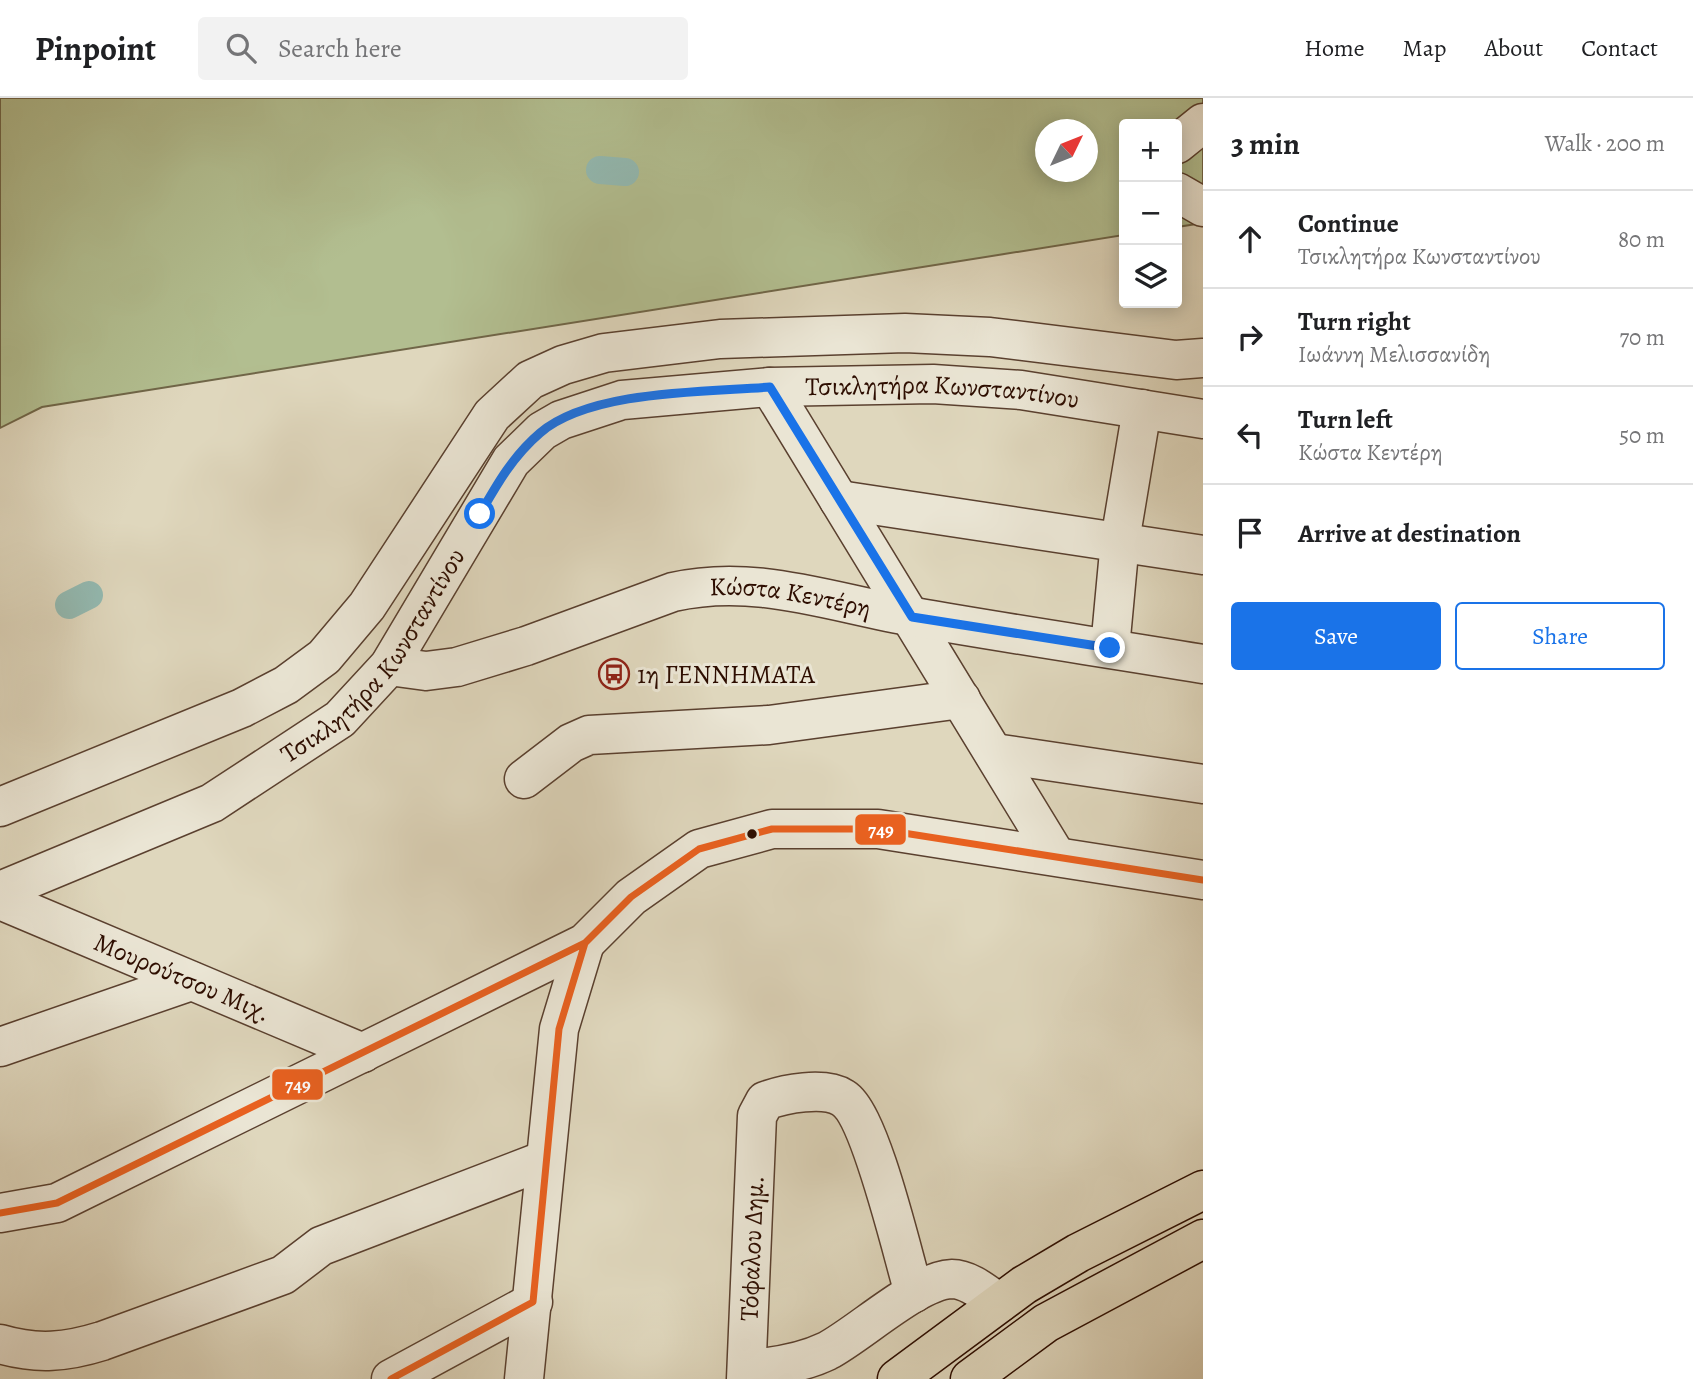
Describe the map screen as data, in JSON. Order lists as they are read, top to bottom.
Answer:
{
  "streets": {
    "street": [
      "Τσικλητήρα Κωνσταντίνου",
      "Κώστα Κεντέρη",
      "Μουρούτσου Μιχ.",
      "Τόφαλου Δημ."
    ]
  },
  "crossings": [
    ["Τσικλητήρα Κωνσταντίνου", "Κώστα Κεντέρη"]
  ],
  "places": {
    "bus stop": ["1η ΓΕΝΝΗΜΑΤΑ"]
  },
  "lines": ["transit line 749"],
  "north": "top right",
  "page": {
    "header": "Pinpoint",
    "search": "Search here",
    "nav": [
      "Home",
      "Map",
      "About",
      "Contact"
    ],
    "heading": ["3 min", "Walk · 200 m"],
    "map_buttons": ["+", "−"],
    "list": [
      ["Continue", "Τσικλητήρα Κωνσταντίνου", "80 m"],
      ["Turn right", "Ιωάννη Μελισσανίδη", "70 m"],
      ["Turn left", "Κώστα Κεντέρη", "50 m"],
      "Arrive at destination"
    ],
    "buttons": ["Save", "Share"]
  }
}
